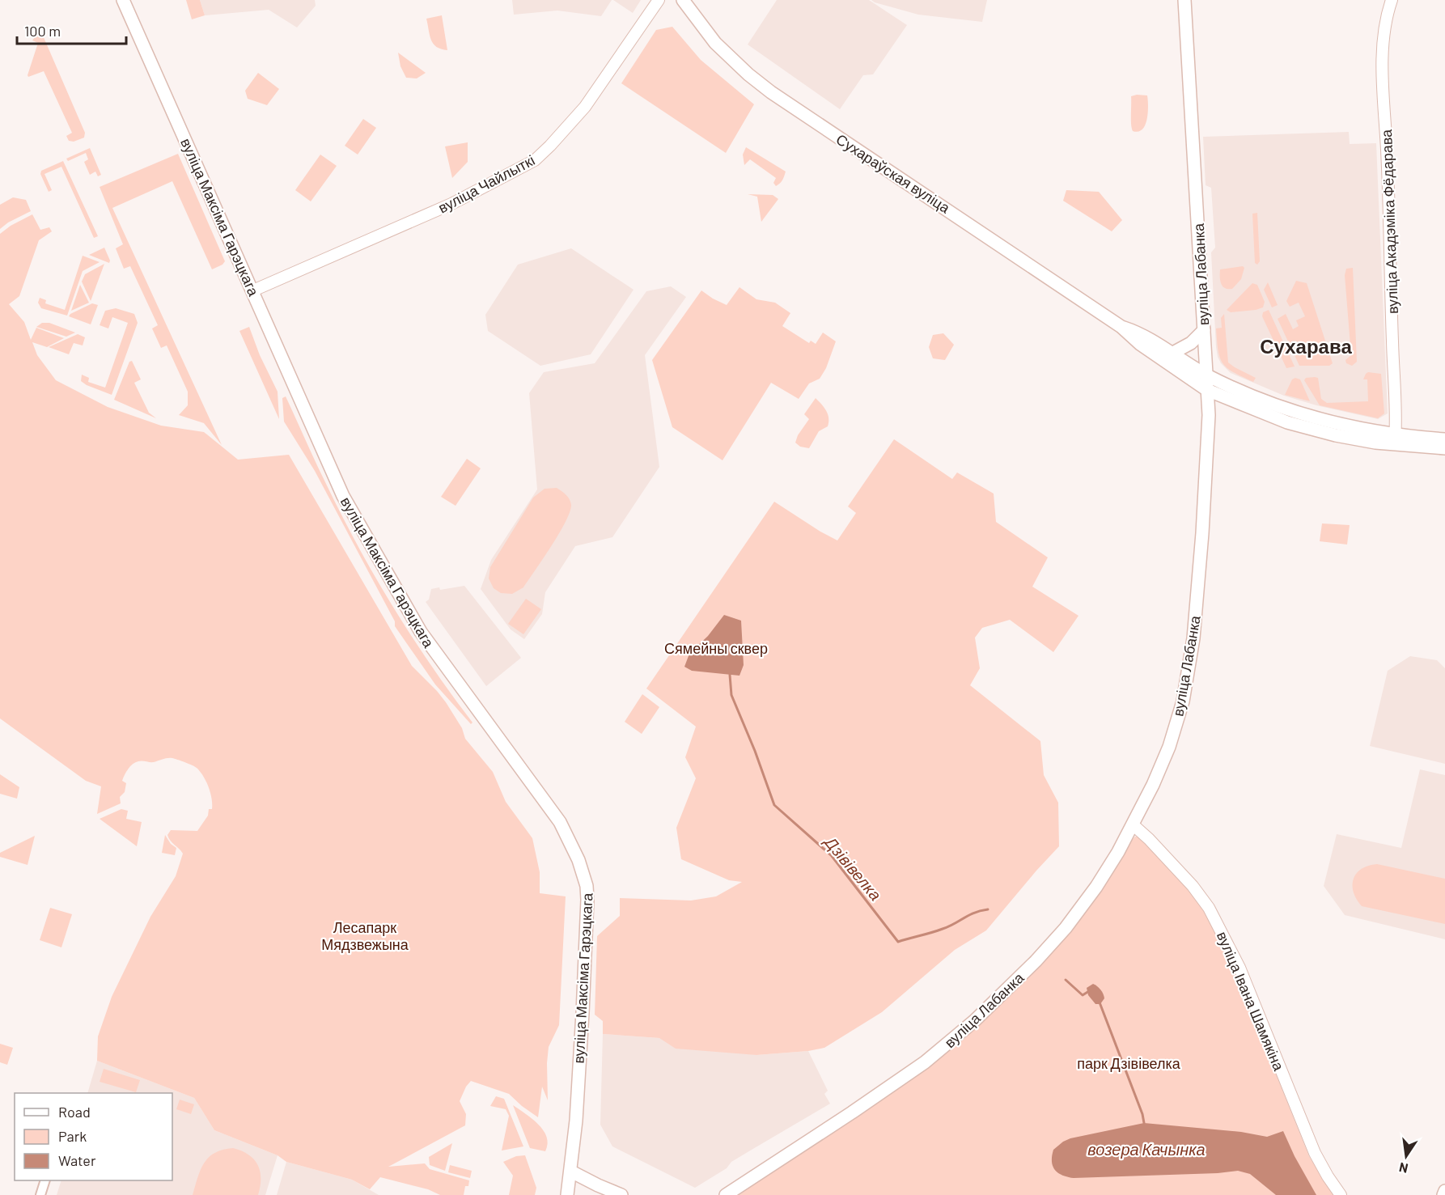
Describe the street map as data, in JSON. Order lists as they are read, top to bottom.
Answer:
{
  "streets": {
    "main road": ["Сухараўская вуліца", "вуліца Максіма Гарэцкага", "вуліца Лабанка"],
    "street": ["вуліца Чайлыткі", "вуліца Акадэміка Фёдарава", "вуліца Івана Шамякіна"]
  },
  "crossings": [
    ["Сухараўская вуліца", "вуліца Акадэміка Фёдарава"],
    ["Сухараўская вуліца", "вуліца Лабанка"],
    ["вуліца Чайлыткі", "вуліца Максіма Гарэцкага"],
    ["вуліца Лабанка", "вуліца Івана Шамякіна"]
  ],
  "districts": ["Сухарава"],
  "water": ["Дзівівелка", "возера Качынка"],
  "parks": ["Сямейны сквер", "Лесапарк Мядзвежына", "парк Дзівівелка"],
  "legend": ["Road", "Park", "Water"],
  "scale_bar": "100 m",
  "north": "bottom"
}
